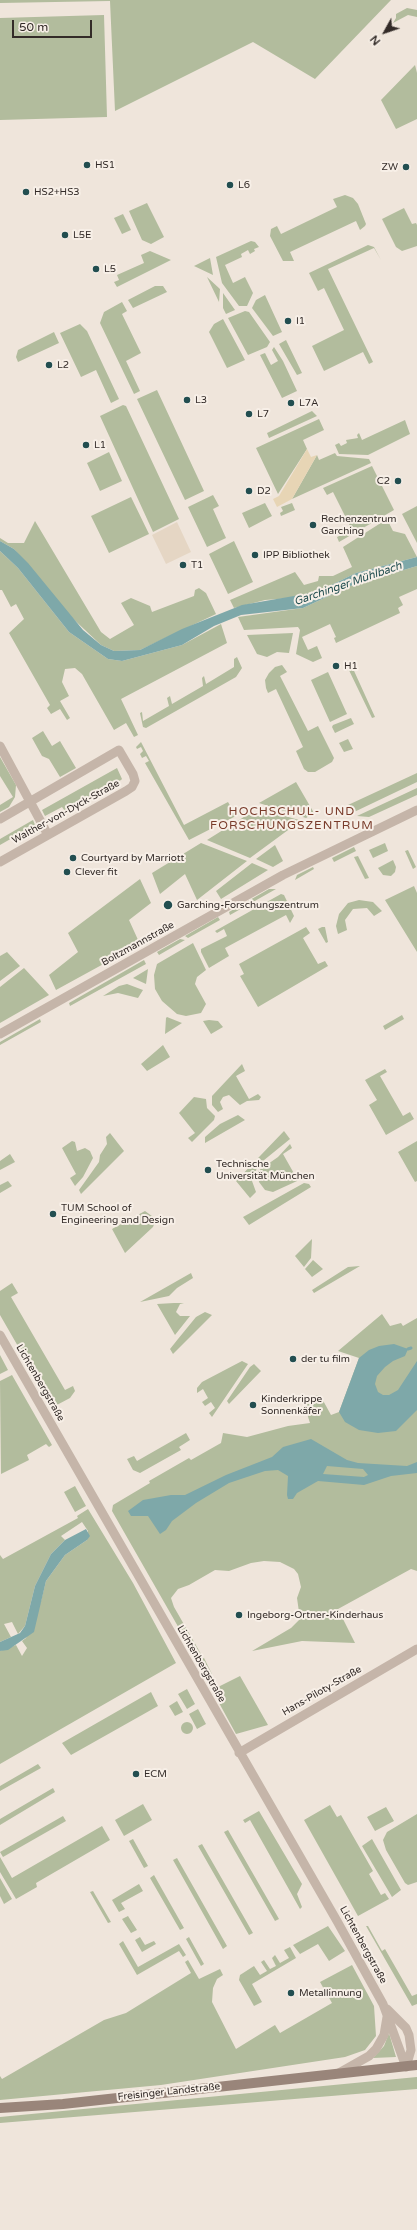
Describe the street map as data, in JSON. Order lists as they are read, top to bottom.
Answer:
{
  "streets": {
    "main road": ["Freisinger Landstraße"],
    "street": [
      "Walther-von-Dyck-Straße",
      "Boltzmannstraße",
      "Lichtenbergstraße",
      "Hans-Piloty-Straße"
    ]
  },
  "crossings": [
    ["Lichtenbergstraße", "Hans-Piloty-Straße"],
    ["Lichtenbergstraße", "Freisinger Landstraße"]
  ],
  "districts": ["HOCHSCHUL- UND FORSCHUNGSZENTRUM"],
  "water": ["Garchinger Mühlbach"],
  "places": [
    "HS1",
    "ZW",
    "L6",
    "HS2+HS3",
    "L5E",
    "L5",
    "I1",
    "L2",
    "L3",
    "L7A",
    "L7",
    "L1",
    "C2",
    "D2",
    "Rechenzentrum Garching",
    "IPP Bibliothek",
    "T1",
    "H1",
    "Courtyard by Marriott",
    "Clever fit",
    "Garching-Forschungszentrum",
    "Technische Universität München",
    "TUM School of Engineering and Design",
    "der tu film",
    "Kinderkrippe Sonnenkäfer",
    "Ingeborg-Ortner-Kinderhaus",
    "ECM",
    "Metallinnung"
  ],
  "scale_bar": "50 m",
  "north": "bottom left"
}
